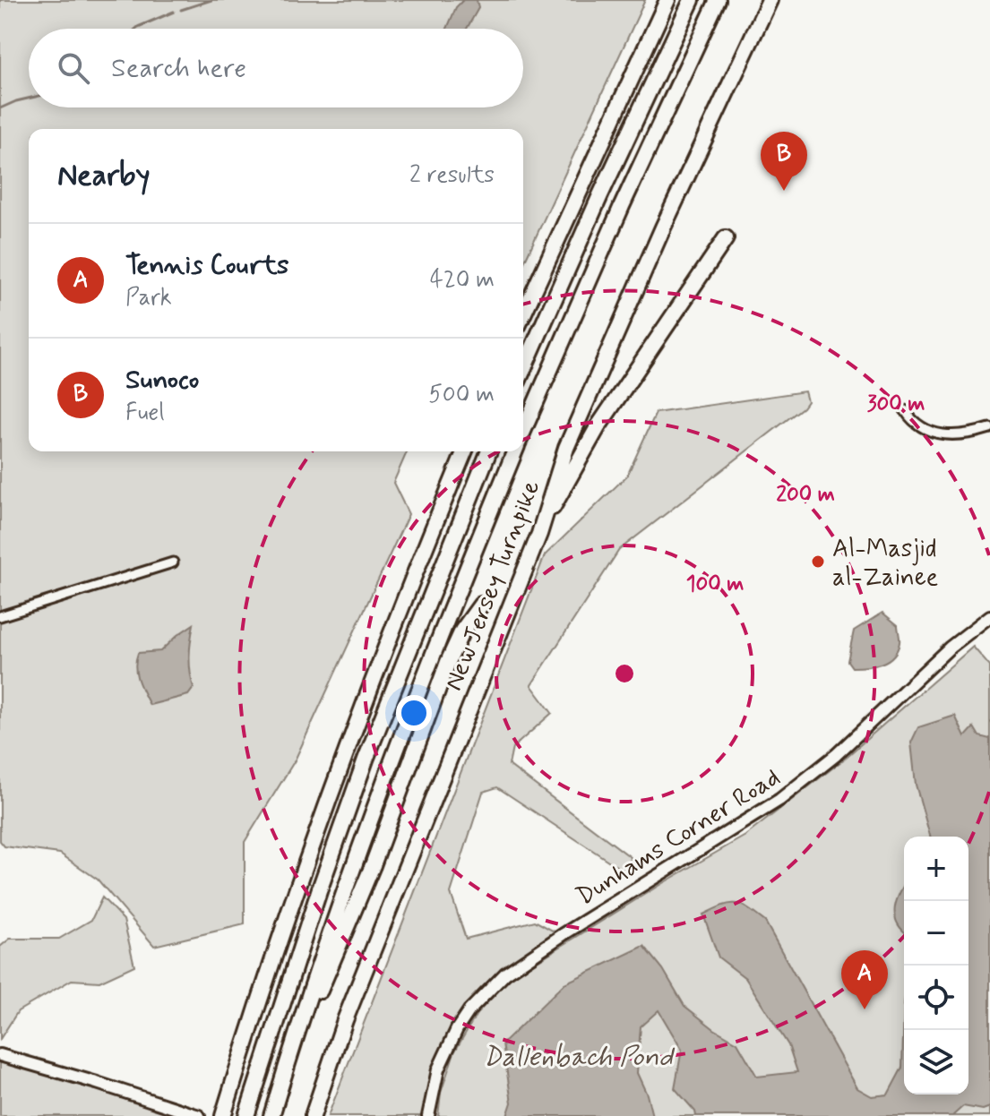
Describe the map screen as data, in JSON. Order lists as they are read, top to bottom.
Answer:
{
  "streets": {
    "highway": ["New Jersey Turnpike"],
    "street": ["Dunhams Corner Road"]
  },
  "water": ["Dallenbach Pond"],
  "places": ["Al-Masjid al-Zainee"],
  "page": {
    "search": "Search here",
    "heading": ["Nearby", "2 results"],
    "pins": ["B", "A"],
    "list": [
      {
        "mark": "A",
        "name": "Tennis Courts",
        "note": "Park",
        "value": "420 m"
      },
      {
        "mark": "B",
        "name": "Sunoco",
        "note": "Fuel",
        "value": "500 m"
      }
    ],
    "map_buttons": ["+", "−"]
  },
  "rings": ["300 m", "200 m", "100 m"]
}
